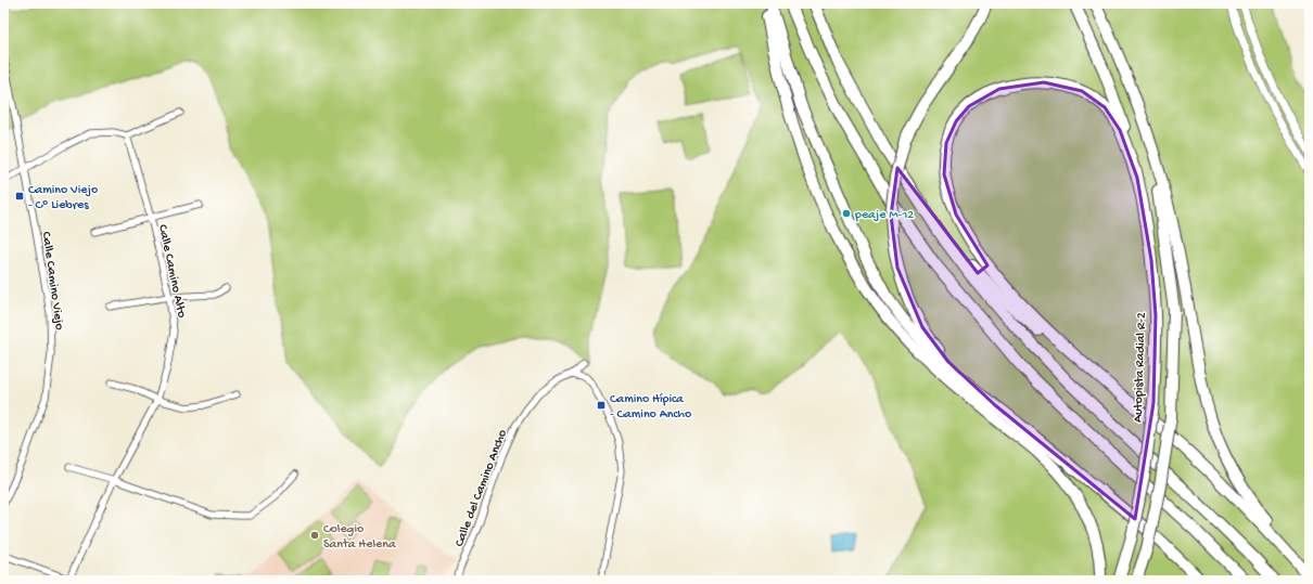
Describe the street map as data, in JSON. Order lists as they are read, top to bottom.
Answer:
{
  "streets": {
    "highway": ["Autopista Radial R-2"],
    "street": ["Calle Camino Alto", "Calle Camino Viejo", "Calle del Camino Ancho"]
  },
  "places": {
    "transit": ["Camino Viejo - Cº Liebres", "Camino Hípica - Camino Ancho"],
    "other": ["peaje M-12", "Colegio Santa Helena"]
  }
}
